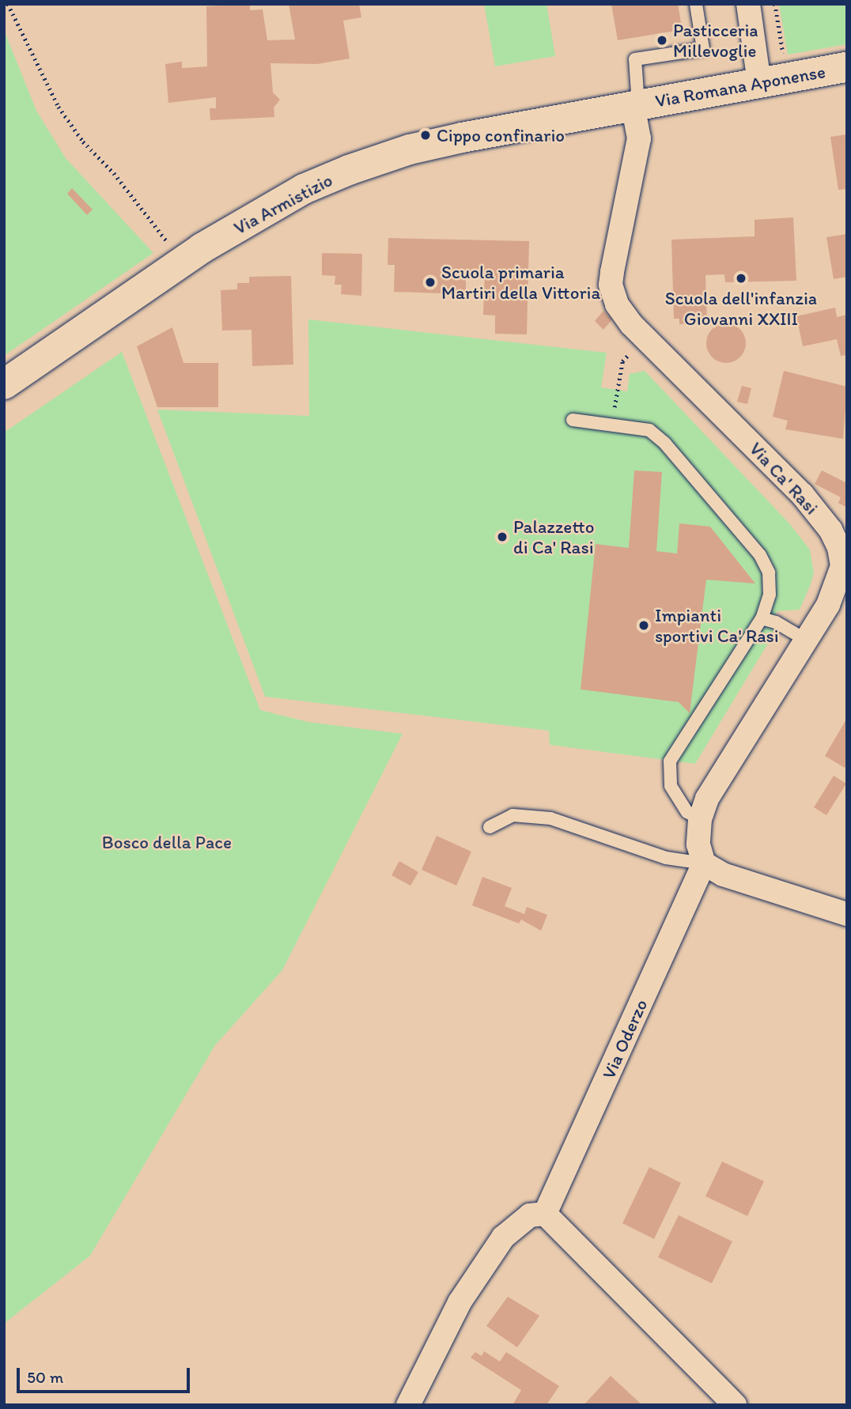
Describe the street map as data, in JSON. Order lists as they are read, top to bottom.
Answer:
{
  "streets": {
    "street": [
      "Via Romana Aponense",
      "Via Armistizio",
      "Via Ca' Rasi",
      "Via Oderzo"
    ]
  },
  "crossings": [
    ["Via Romana Aponense", "Via Armistizio"],
    ["Via Romana Aponense", "Via Ca' Rasi"],
    ["Via Armistizio", "Via Ca' Rasi"],
    ["Via Ca' Rasi", "Via Oderzo"]
  ],
  "parks": ["Bosco della Pace"],
  "places": [
    "Pasticceria Millevoglie",
    "Cippo confinario",
    "Scuola dell'infanzia Giovanni XXIII",
    "Scuola primaria Martiri della Vittoria",
    "Palazzetto di Ca' Rasi",
    "Impianti sportivi Ca' Rasi"
  ],
  "scale_bar": "50 m"
}
